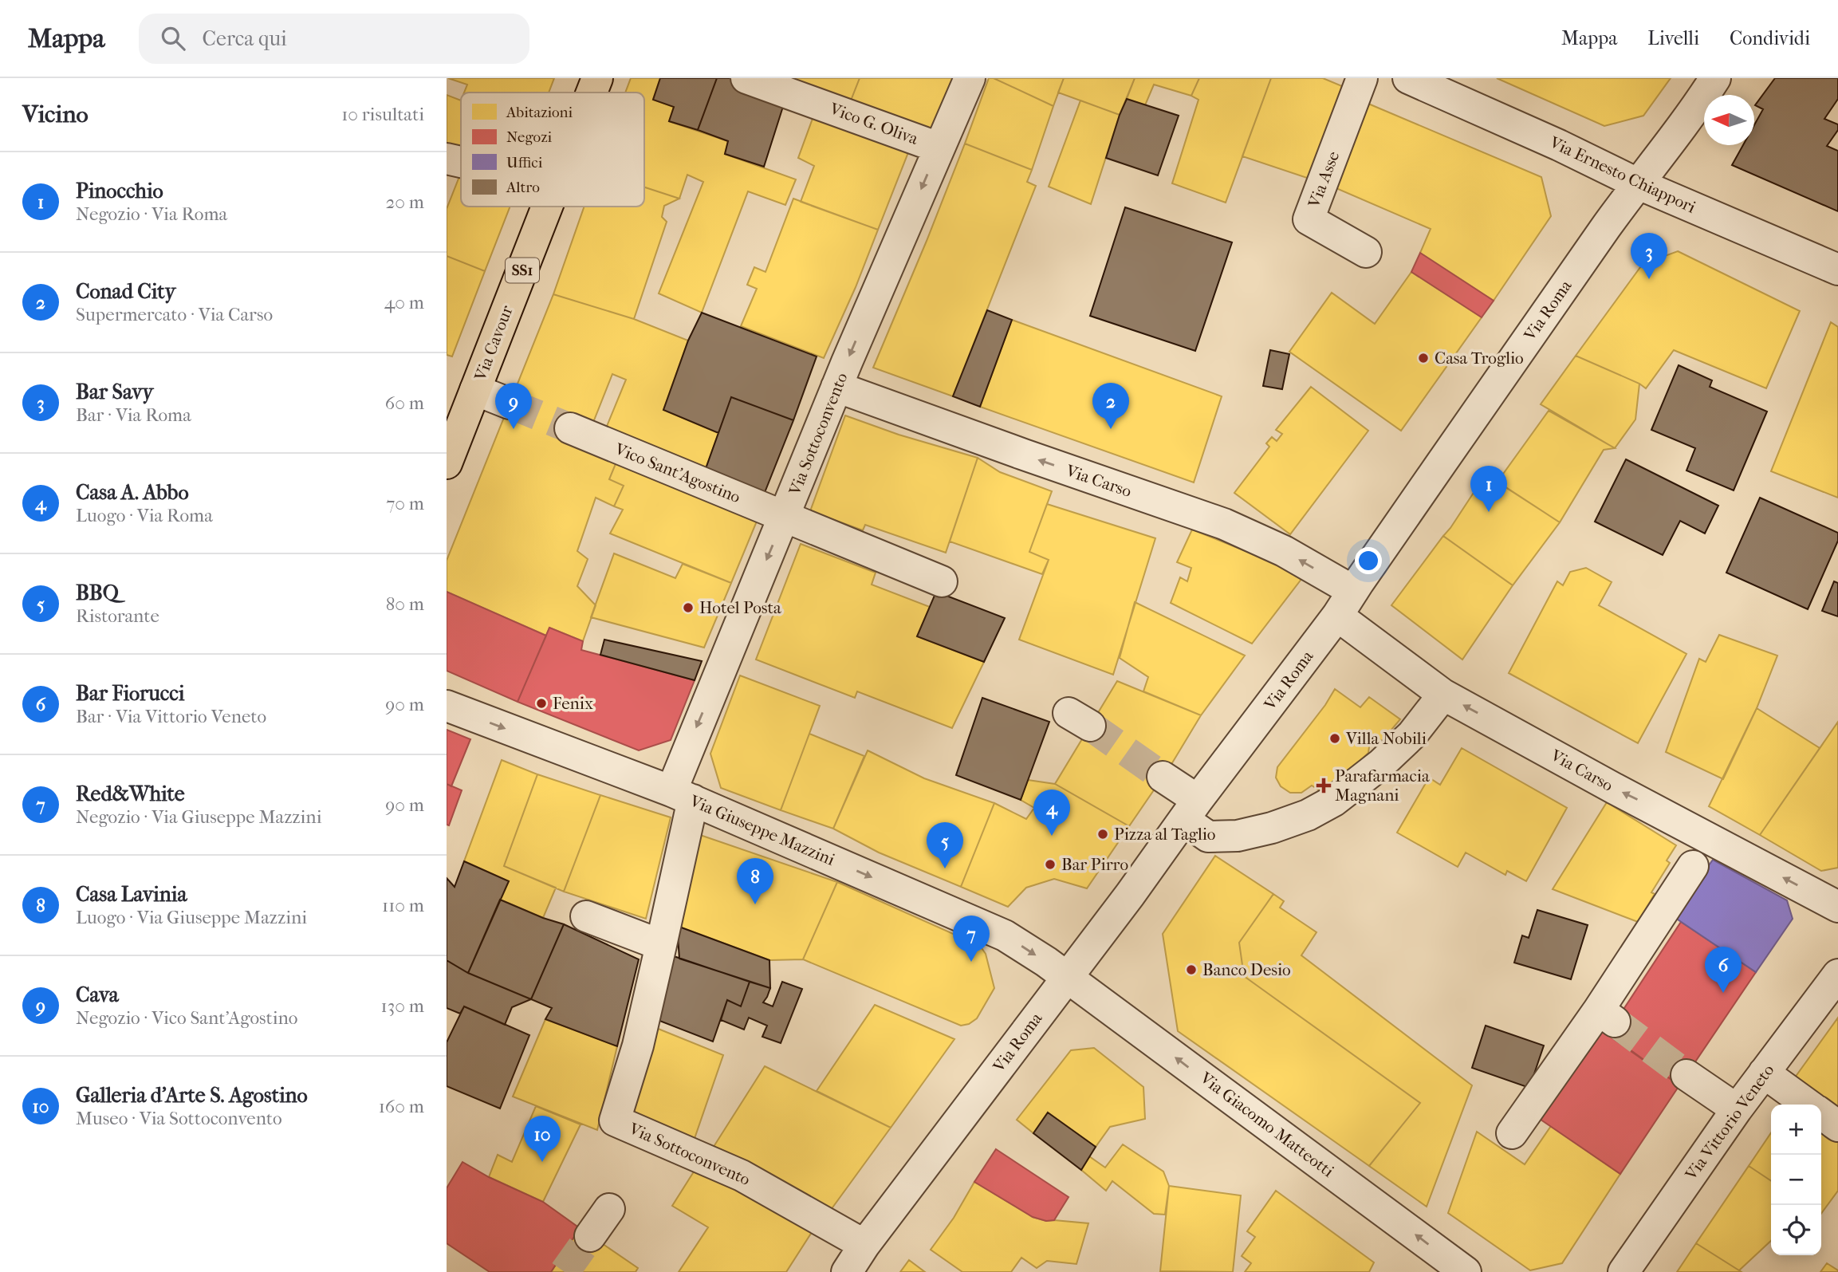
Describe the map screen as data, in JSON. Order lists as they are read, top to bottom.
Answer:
{
  "streets": {
    "main road": ["SS1", "Via Cavour"],
    "street": [
      "Vico G. Oliva",
      "Via Ernesto Chiappori",
      "Via Asse",
      "Via Roma",
      "Via Sottoconvento",
      "Vico Sant'Agostino",
      "Via Carso",
      "Via Giuseppe Mazzini",
      "Via Vittorio Veneto",
      "Via Giacomo Matteotti"
    ]
  },
  "crossings": [
    ["Vico G. Oliva", "Via Sottoconvento"],
    ["Via Ernesto Chiappori", "Via Roma"],
    ["Via Roma", "Via Sottoconvento"],
    ["Via Roma", "Via Carso"],
    ["Via Roma", "Via Giuseppe Mazzini"],
    ["Via Roma", "Via Giacomo Matteotti"],
    ["Via Sottoconvento", "Vico Sant'Agostino"],
    ["Via Sottoconvento", "Via Carso"],
    ["Via Sottoconvento", "Via Giuseppe Mazzini"],
    ["Via Giuseppe Mazzini", "Via Giacomo Matteotti"]
  ],
  "one_way": [
    "Via Sottoconvento",
    "Via Carso",
    "Via Giuseppe Mazzini",
    "Via Giacomo Matteotti"
  ],
  "places": {
    "other": [
      "Casa Troglio",
      "Hotel Posta",
      "Fenix",
      "Villa Nobili",
      "Pizza al Taglio",
      "Bar Pirro",
      "Banco Desio"
    ],
    "health": ["Parafarmacia Magnani"]
  },
  "legend": [
    "Abitazioni",
    "Negozi",
    "Uffici",
    "Altro"
  ],
  "north": "left",
  "page": {
    "header": "Mappa",
    "search": "Cerca qui",
    "nav": ["Mappa", "Livelli", "Condividi"],
    "heading": ["Vicino", "10 risultati"],
    "list": [
      {
        "mark": "1",
        "name": "Pinocchio",
        "note": "Negozio · Via Roma",
        "value": "20 m"
      },
      {
        "mark": "2",
        "name": "Conad City",
        "note": "Supermercato · Via Carso",
        "value": "40 m"
      },
      {
        "mark": "3",
        "name": "Bar Savy",
        "note": "Bar · Via Roma",
        "value": "60 m"
      },
      {
        "mark": "4",
        "name": "Casa A. Abbo",
        "note": "Luogo · Via Roma",
        "value": "70 m"
      },
      {
        "mark": "5",
        "name": "BBQ",
        "note": "Ristorante",
        "value": "80 m"
      },
      {
        "mark": "6",
        "name": "Bar Fiorucci",
        "note": "Bar · Via Vittorio Veneto",
        "value": "90 m"
      },
      {
        "mark": "7",
        "name": "Red&White",
        "note": "Negozio · Via Giuseppe Mazzini",
        "value": "90 m"
      },
      {
        "mark": "8",
        "name": "Casa Lavinia",
        "note": "Luogo · Via Giuseppe Mazzini",
        "value": "110 m"
      },
      {
        "mark": "9",
        "name": "Cava",
        "note": "Negozio · Vico Sant'Agostino",
        "value": "130 m"
      },
      {
        "mark": "10",
        "name": "Galleria d'Arte S. Agostino",
        "note": "Museo · Via Sottoconvento",
        "value": "160 m"
      }
    ],
    "pins": [
      "3",
      "2",
      "9",
      "1",
      "4",
      "5",
      "8",
      "7",
      "6",
      "10"
    ],
    "map_buttons": ["+", "−"]
  }
}
